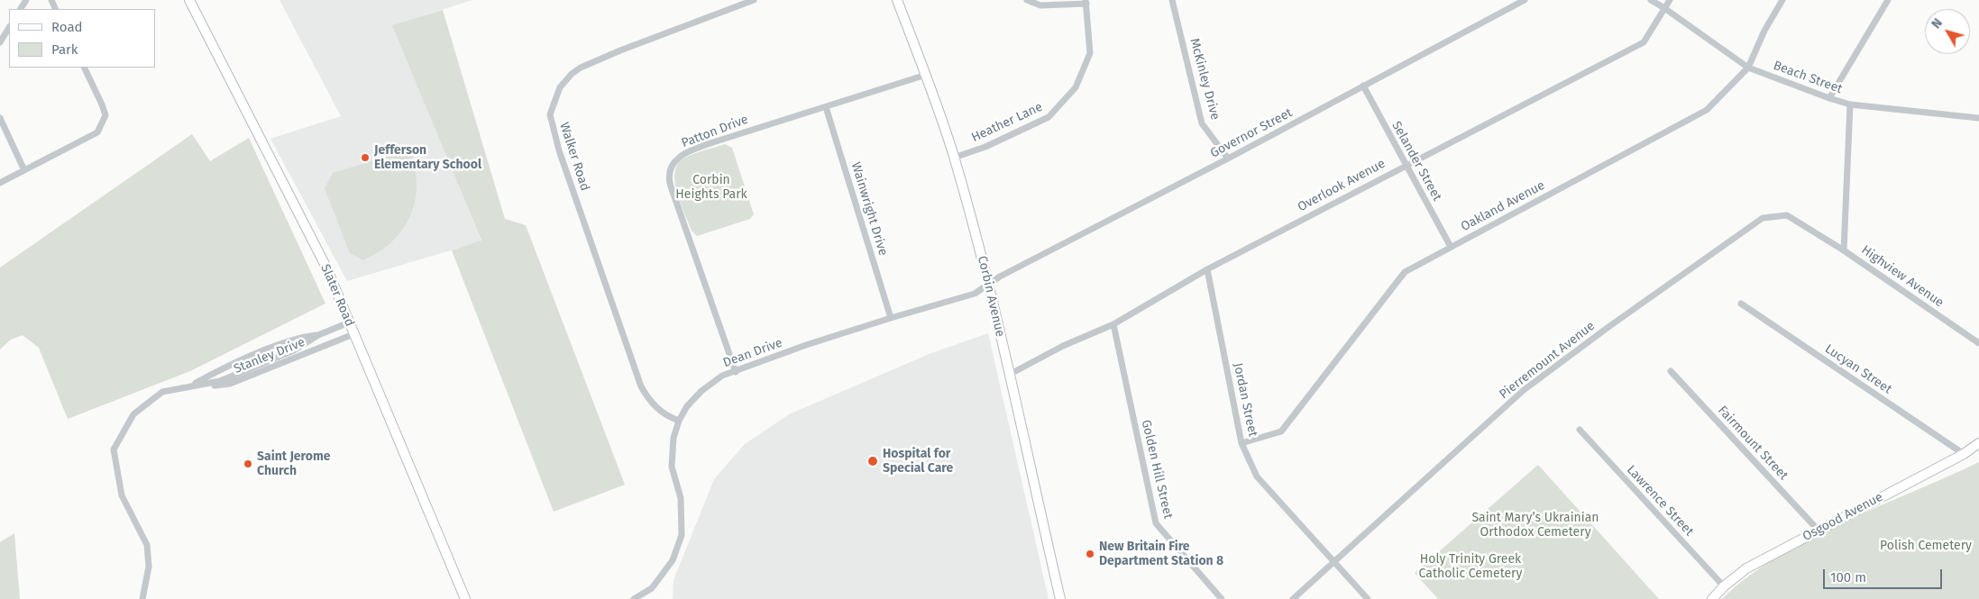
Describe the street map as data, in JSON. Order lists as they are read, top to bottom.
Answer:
{
  "streets": {
    "main road": ["Slater Road", "Corbin Avenue", "Osgood Avenue"],
    "street": [
      "Beach Street",
      "McKinley Drive",
      "Heather Lane",
      "Patton Drive",
      "Governor Street",
      "Walker Road",
      "Selander Street",
      "Overlook Avenue",
      "Oakland Avenue",
      "Wainwright Drive",
      "Highview Avenue",
      "Dean Drive",
      "Stanley Drive",
      "Pierremount Avenue",
      "Lucyan Street",
      "Jordan Street",
      "Fairmount Street",
      "Golden Hill Street",
      "Lawrence Street"
    ]
  },
  "crossings": [
    ["Beach Street", "Overlook Avenue"],
    ["Beach Street", "Oakland Avenue"],
    ["Beach Street", "Highview Avenue"],
    ["McKinley Drive", "Governor Street"],
    ["Heather Lane", "Corbin Avenue"],
    ["Patton Drive", "Wainwright Drive"],
    ["Patton Drive", "Corbin Avenue"],
    ["Patton Drive", "Dean Drive"],
    ["Governor Street", "Selander Street"],
    ["Governor Street", "Corbin Avenue"],
    ["Governor Street", "Dean Drive"],
    ["Walker Road", "Dean Drive"],
    ["Selander Street", "Overlook Avenue"],
    ["Selander Street", "Oakland Avenue"],
    ["Overlook Avenue", "Corbin Avenue"],
    ["Overlook Avenue", "Jordan Street"],
    ["Overlook Avenue", "Golden Hill Street"],
    ["Oakland Avenue", "Jordan Street"],
    ["Wainwright Drive", "Dean Drive"],
    ["Highview Avenue", "Pierremount Avenue"],
    ["Slater Road", "Stanley Drive"],
    ["Corbin Avenue", "Dean Drive"],
    ["Pierremount Avenue", "Jordan Street"],
    ["Lucyan Street", "Osgood Avenue"],
    ["Fairmount Street", "Osgood Avenue"],
    ["Lawrence Street", "Osgood Avenue"]
  ],
  "parks": [
    "Corbin Heights Park",
    "Saint Mary’s Ukrainian Orthodox Cemetery",
    "Polish Cemetery",
    "Holy Trinity Greek Catholic Cemetery"
  ],
  "places": [
    "Jefferson Elementary School",
    "Hospital for Special Care",
    "Saint Jerome Church",
    "New Britain Fire Department Station 8"
  ],
  "legend": ["Road", "Park"],
  "scale_bar": "100 m",
  "north": "top left"
}
